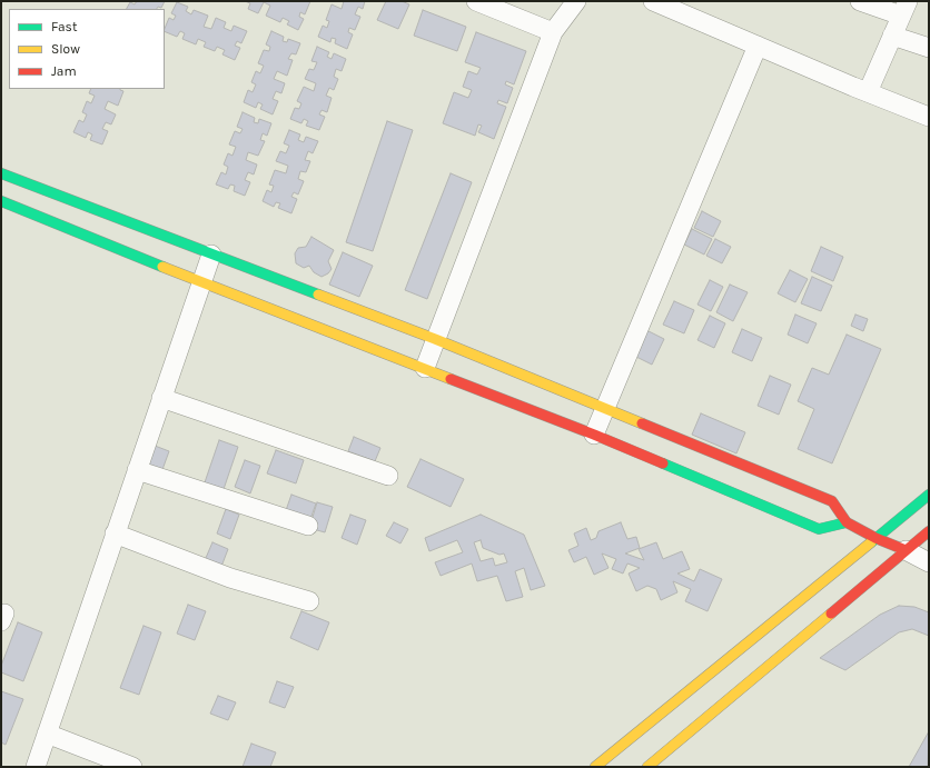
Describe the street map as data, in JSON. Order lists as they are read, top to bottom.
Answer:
{
  "legend": ["Fast", "Slow", "Jam"]
}
